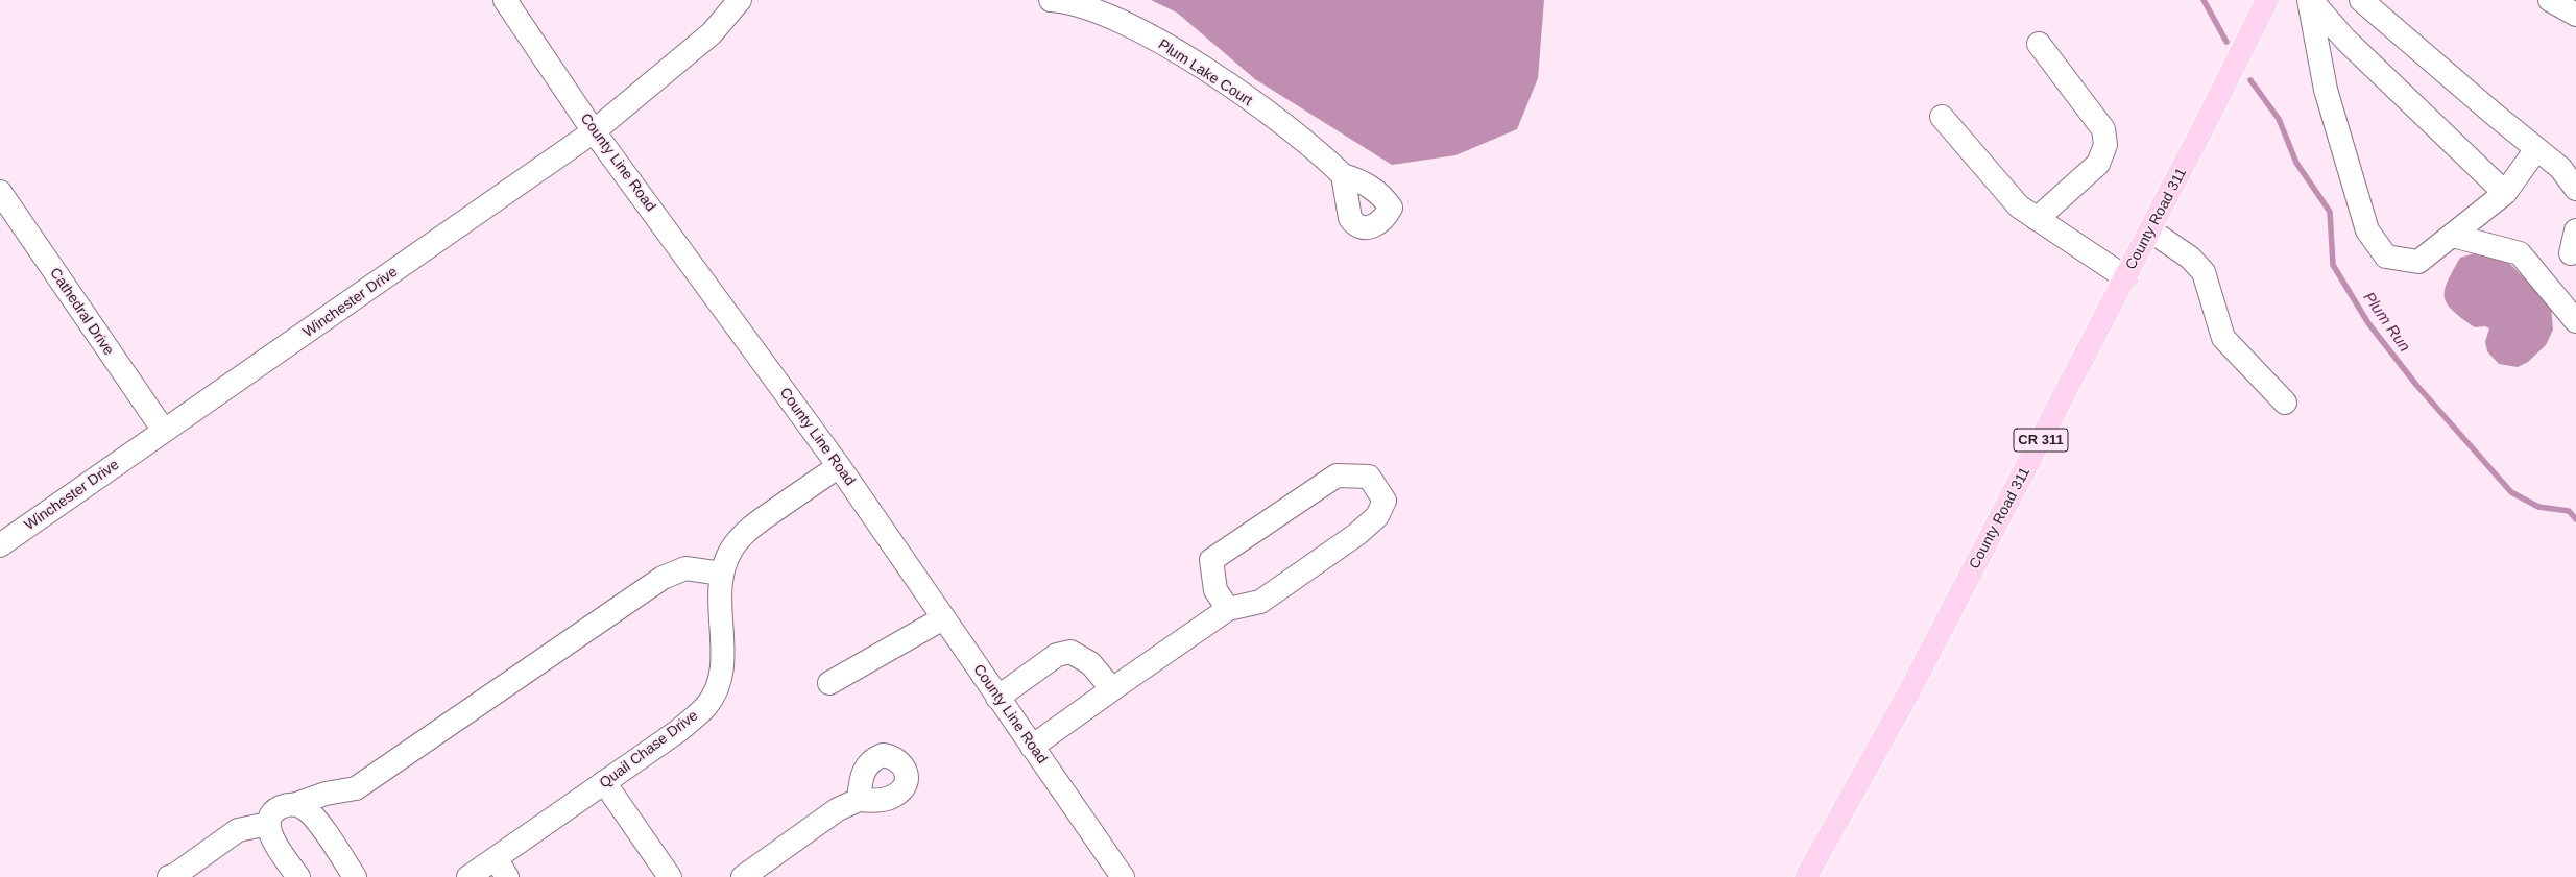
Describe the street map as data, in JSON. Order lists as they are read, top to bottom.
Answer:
{
  "streets": {
    "main road": ["County Road 311", "CR 311"],
    "street": [
      "Plum Lake Court",
      "County Line Road",
      "Winchester Drive",
      "Cathedral Drive",
      "Quail Chase Drive"
    ]
  },
  "crossings": [
    ["County Line Road", "Winchester Drive"],
    ["County Line Road", "Quail Chase Drive"],
    ["Winchester Drive", "Cathedral Drive"]
  ],
  "water": ["Plum Run"]
}
